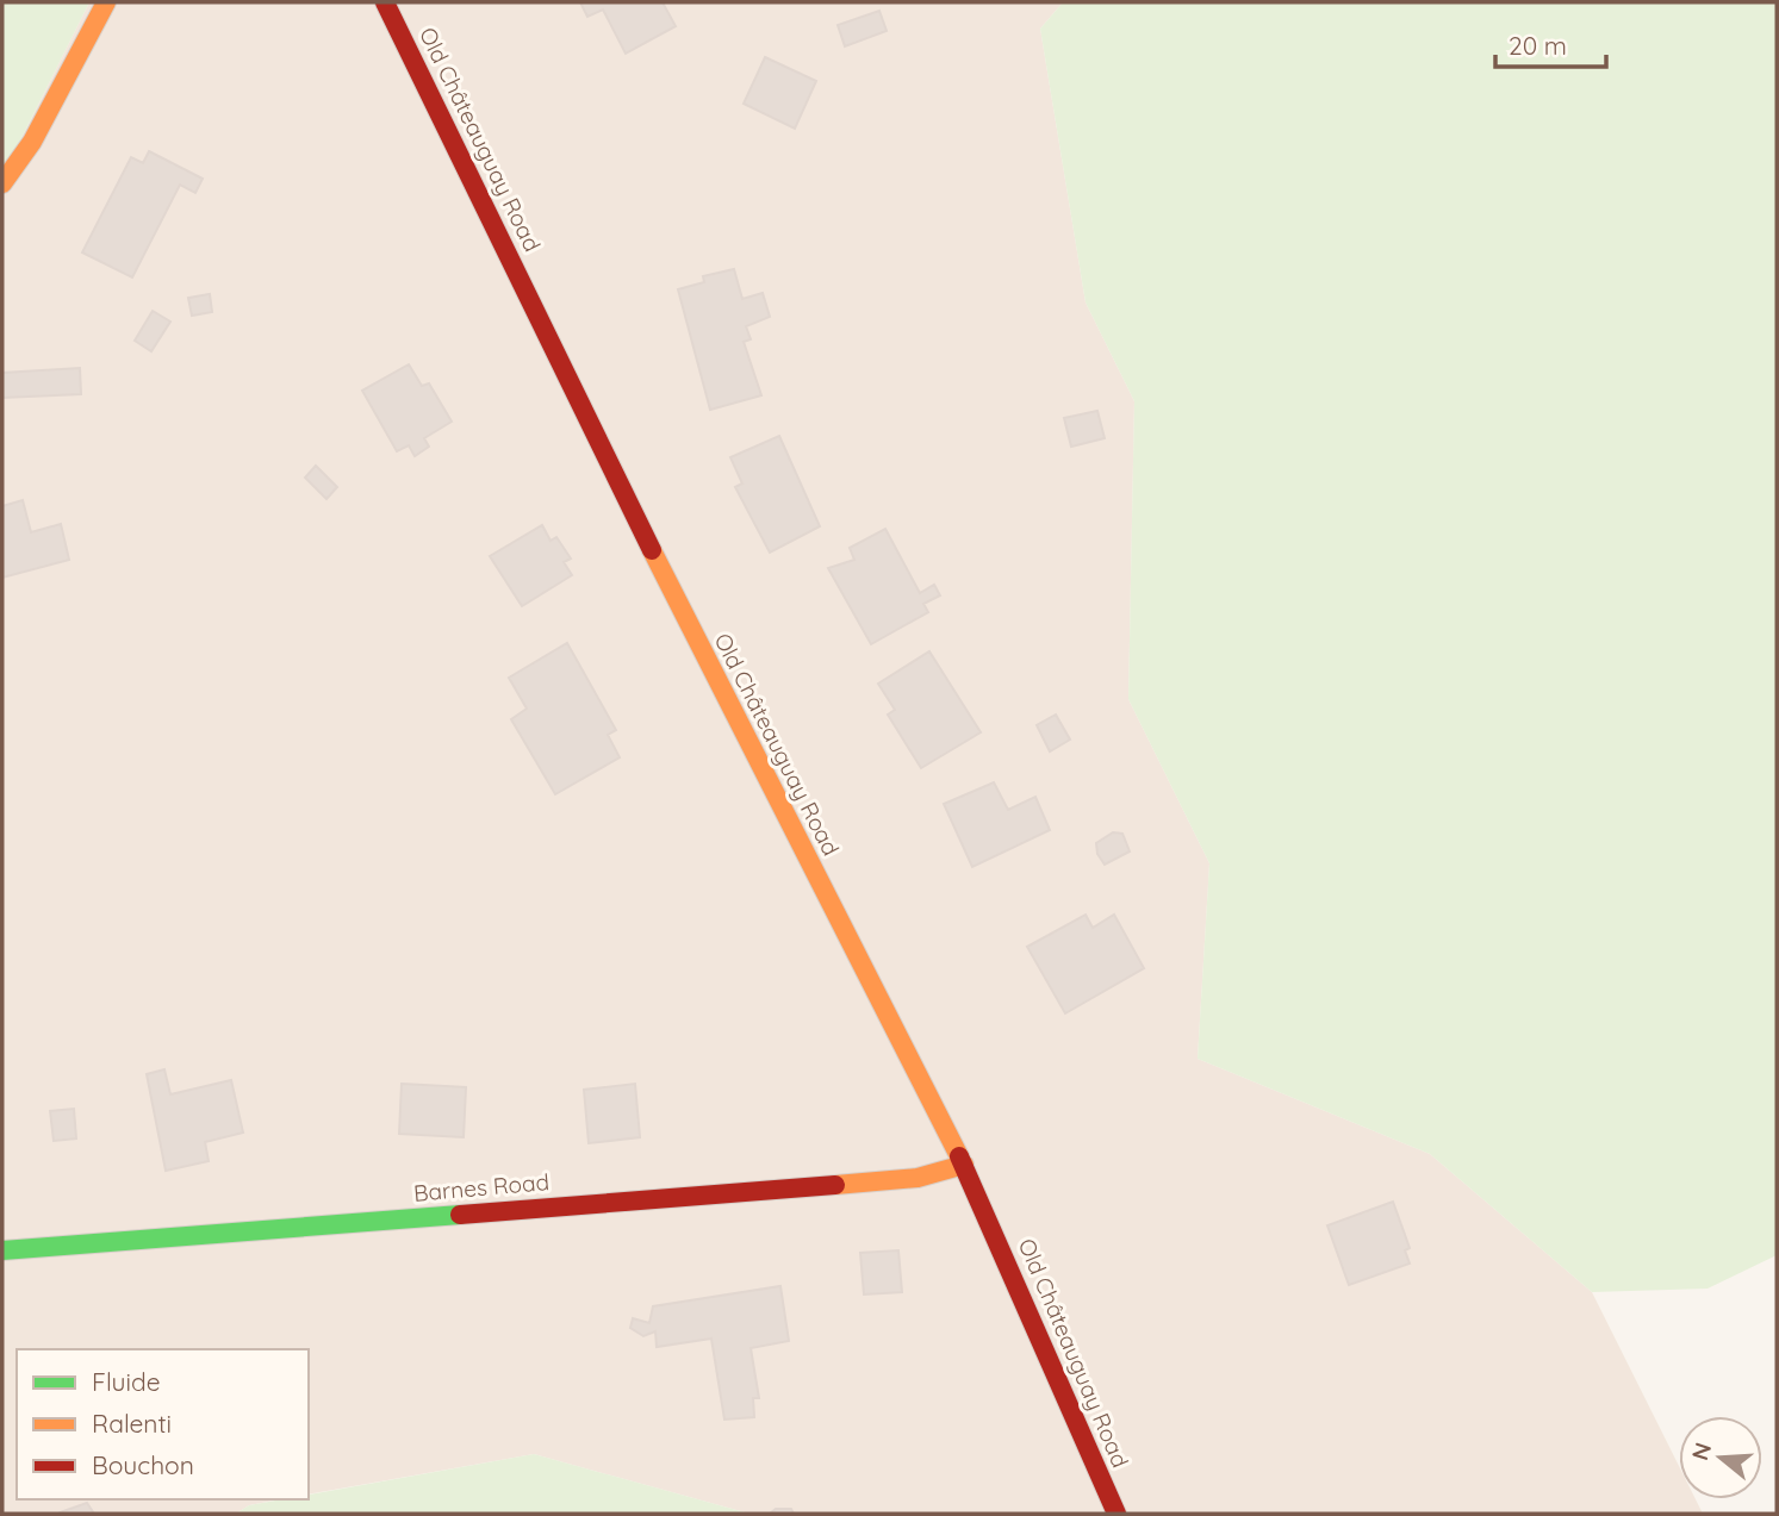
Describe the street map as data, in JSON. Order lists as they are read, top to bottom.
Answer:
{
  "streets": {
    "street": ["Old Châteauguay Road", "Barnes Road"]
  },
  "crossings": [
    ["Old Châteauguay Road", "Barnes Road"]
  ],
  "legend": ["Fluide", "Ralenti", "Bouchon"],
  "scale_bar": "20 m",
  "north": "left"
}
